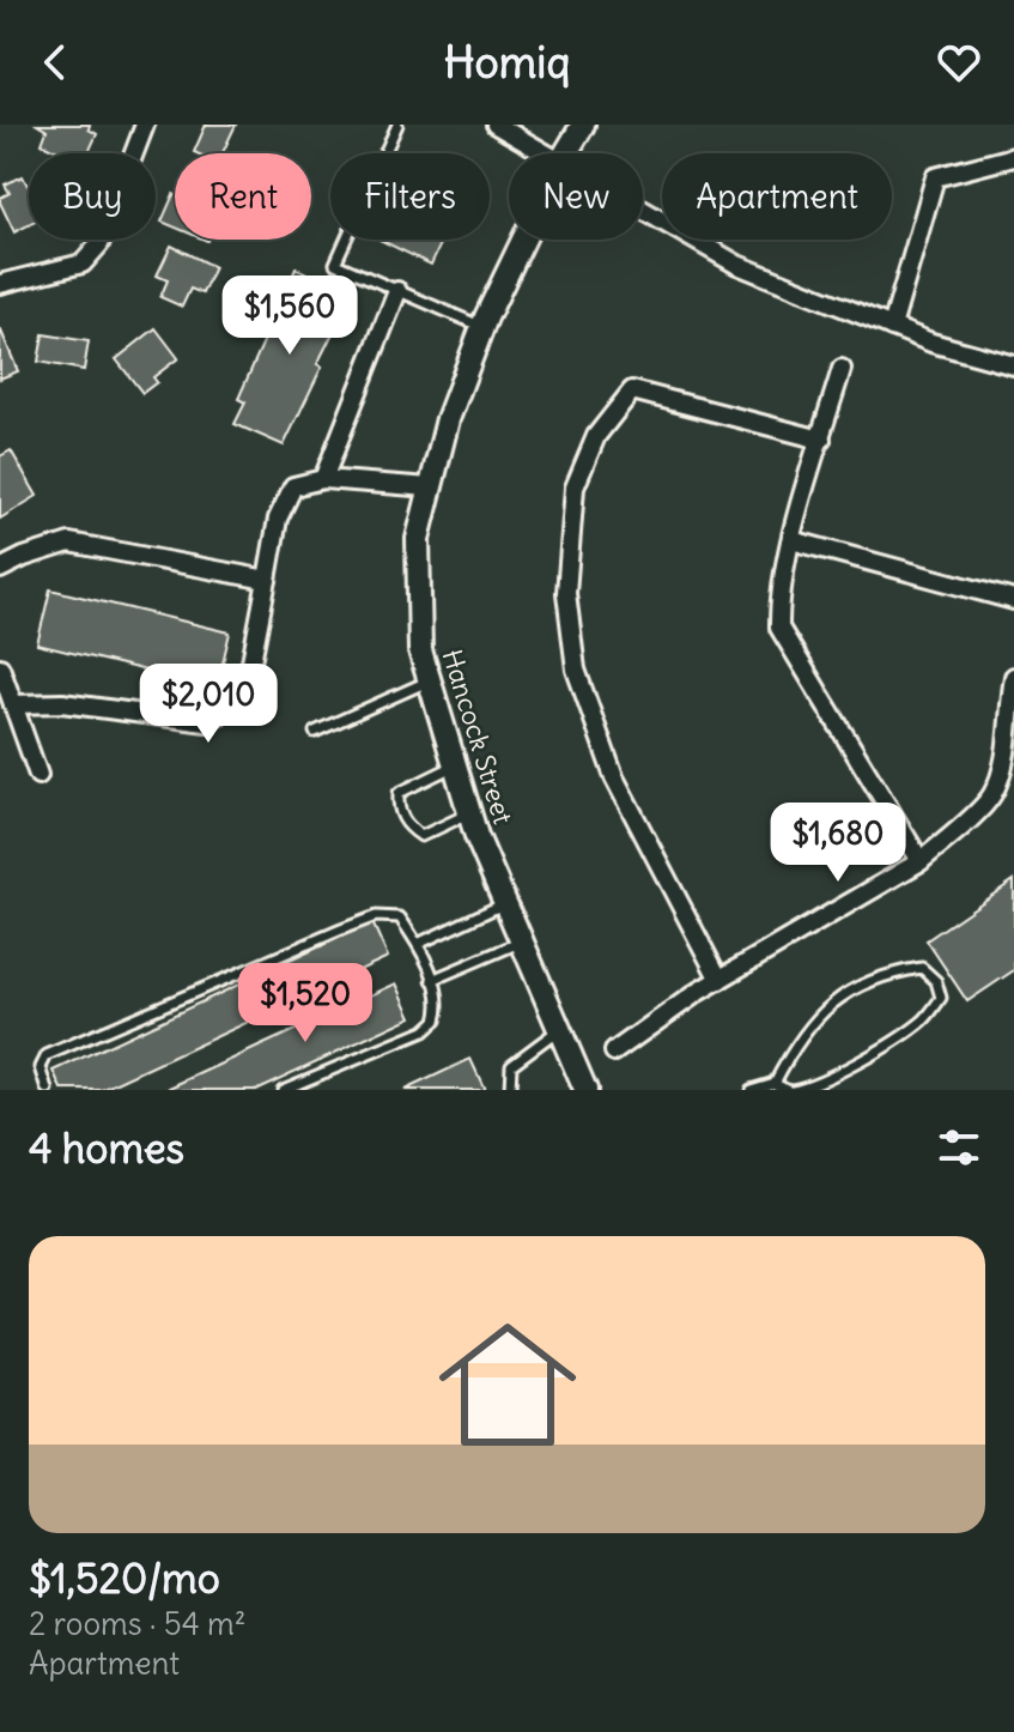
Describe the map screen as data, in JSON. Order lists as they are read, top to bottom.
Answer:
{
  "streets": {
    "street": ["Hancock Street"]
  },
  "page": {
    "header": "Homiq",
    "chip": [
      "Buy",
      "Rent",
      "Filters",
      "New",
      "Apartment"
    ],
    "price": [
      "$1,560",
      "$2,010",
      "$1,680",
      "$1,520"
    ],
    "heading": "4 homes",
    "list": [
      {
        "name": "$1,520/mo",
        "note": "2 rooms · 54 m² · Apartment"
      }
    ]
  }
}
